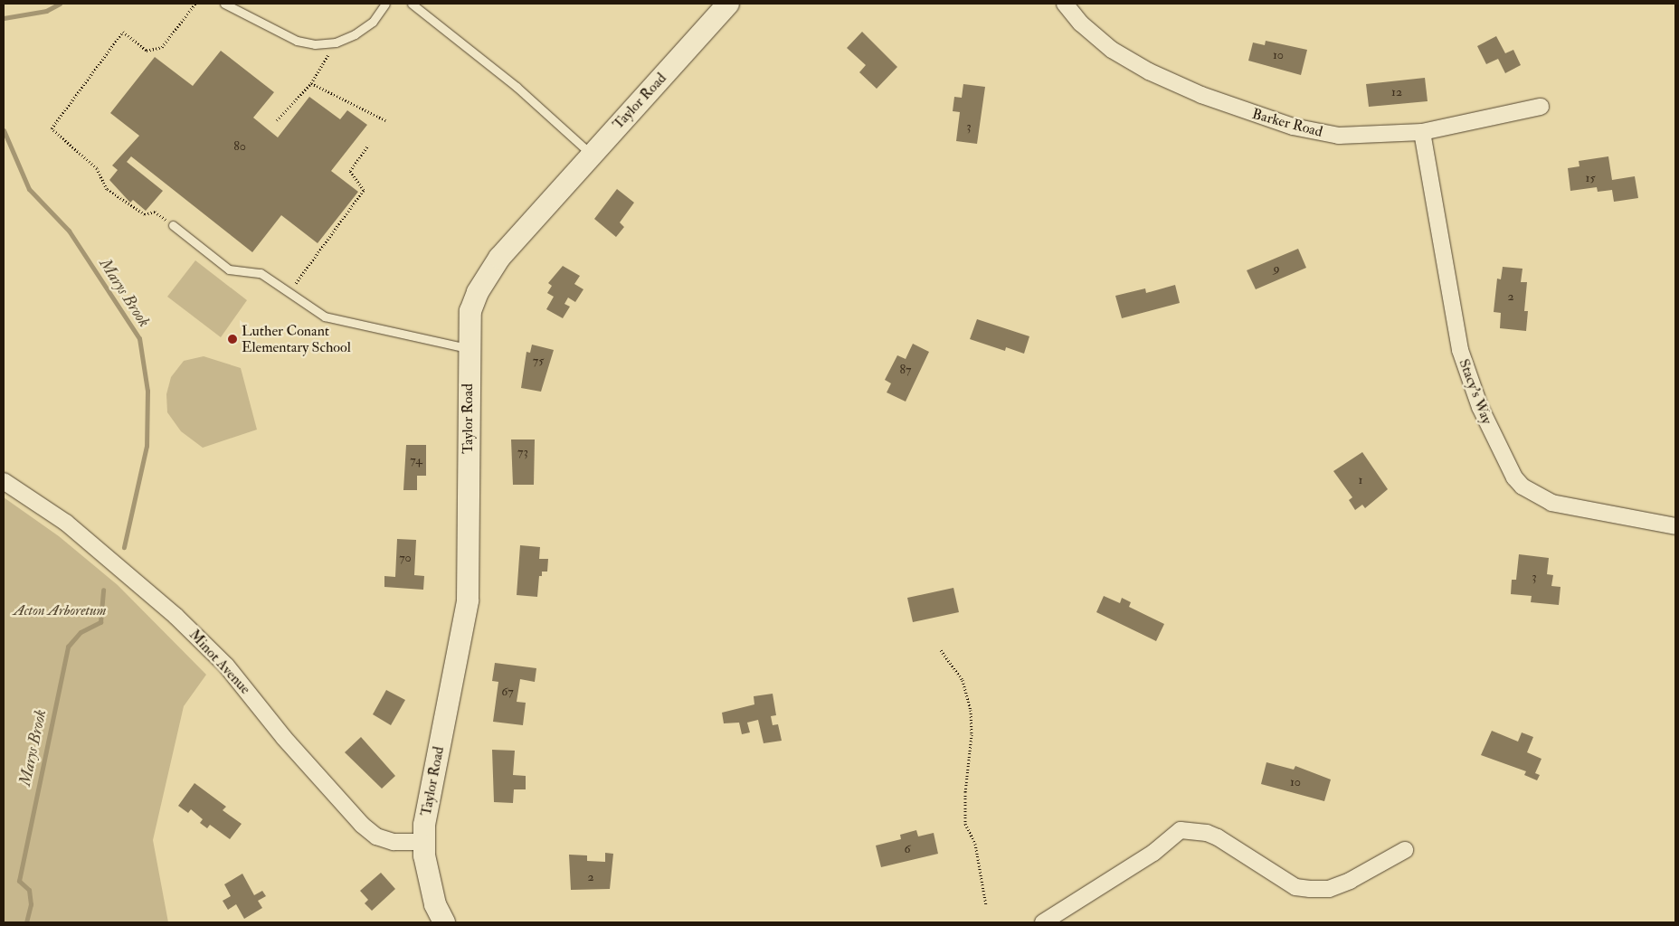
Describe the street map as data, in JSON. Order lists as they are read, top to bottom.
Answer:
{
  "streets": {
    "street": [
      "Taylor Road",
      "Barker Road",
      "Stacy's Way",
      "Minot Avenue"
    ]
  },
  "crossings": [
    ["Taylor Road", "Minot Avenue"],
    ["Barker Road", "Stacy's Way"]
  ],
  "water": ["Marys Brook"],
  "parks": ["Acton Arboretum"],
  "places": ["Luther Conant Elementary School"],
  "house_numbers": [
    "10",
    "12",
    "3",
    "80",
    "15",
    "9",
    "2",
    "75",
    "87",
    "73",
    "74",
    "1",
    "70",
    "3",
    "67",
    "10",
    "6",
    "2"
  ]
}
